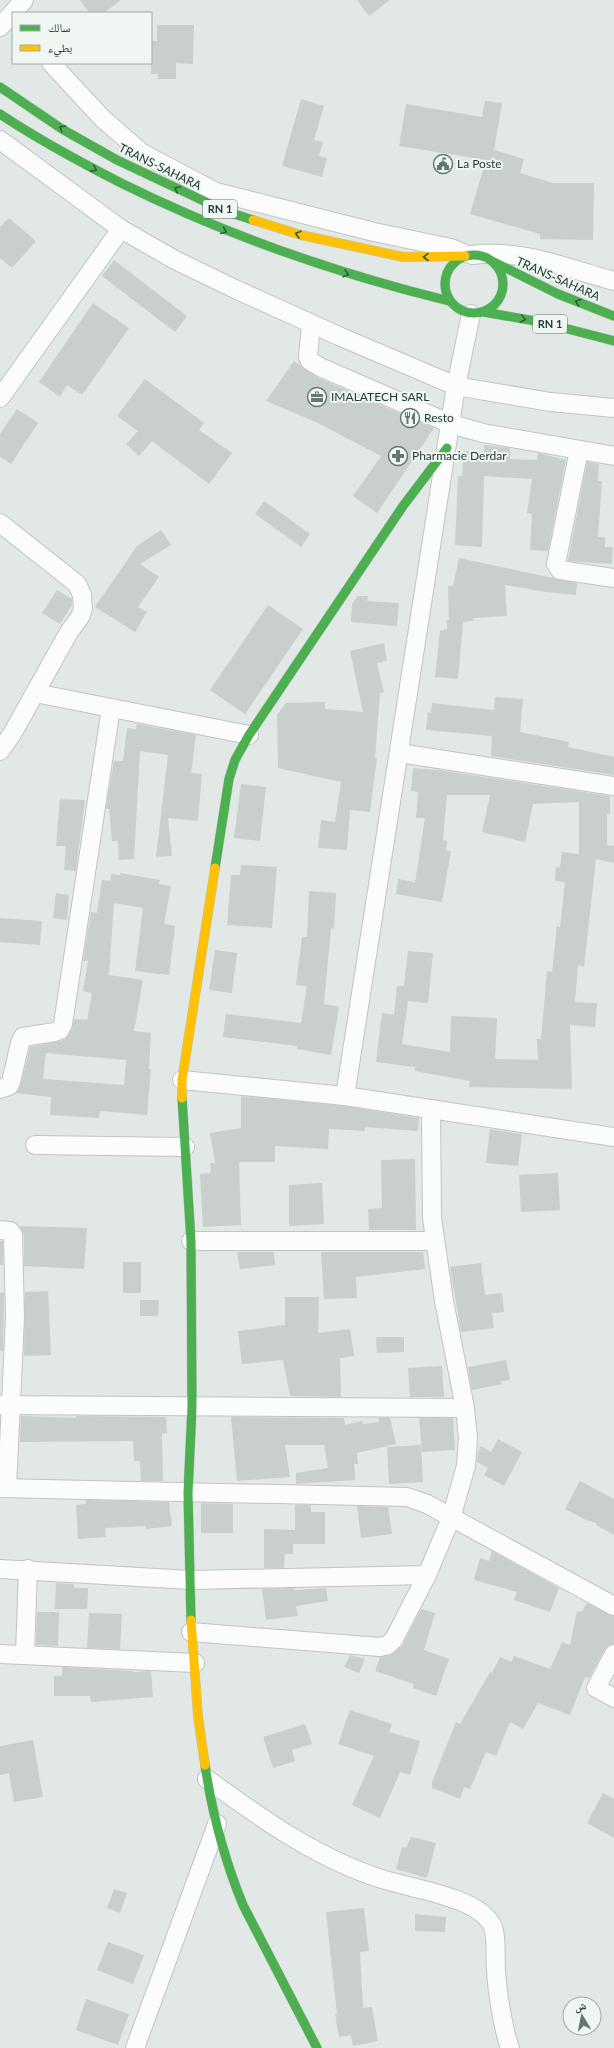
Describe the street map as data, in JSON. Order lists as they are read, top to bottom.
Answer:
{
  "streets": {
    "main road": ["TRANS-SAHARA", "RN 1"]
  },
  "crossings": [
    ["TRANS-SAHARA", "RN 1"]
  ],
  "places": {
    "public building": ["La Poste"],
    "office": ["IMALATECH SARL"],
    "restaurant": ["Resto"],
    "pharmacy": ["Pharmacie Derdar"]
  },
  "legend": ["سالك", "بطيء"],
  "north": "top"
}
